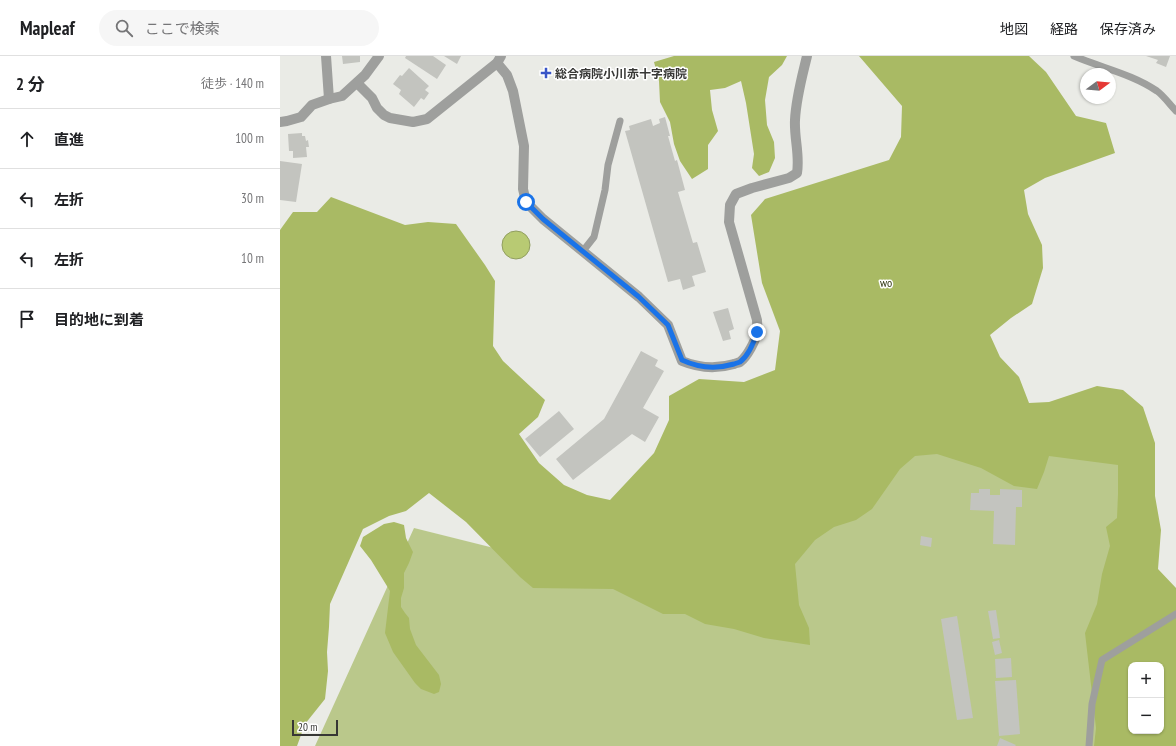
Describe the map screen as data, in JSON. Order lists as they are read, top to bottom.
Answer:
{
  "parks": ["wo"],
  "places": {
    "health": ["総合病院小川赤十字病院"]
  },
  "scale_bar": "20 m",
  "north": "right",
  "page": {
    "header": "Mapleaf",
    "search": "ここで検索",
    "nav": ["地図", "経路", "保存済み"],
    "heading": ["2 分", "徒歩 · 140 m"],
    "list": [
      ["直進", "100 m"],
      ["左折", "30 m"],
      ["左折", "10 m"],
      "目的地に到着"
    ],
    "map_buttons": ["+", "−"],
    "scale": "20 m"
  }
}
